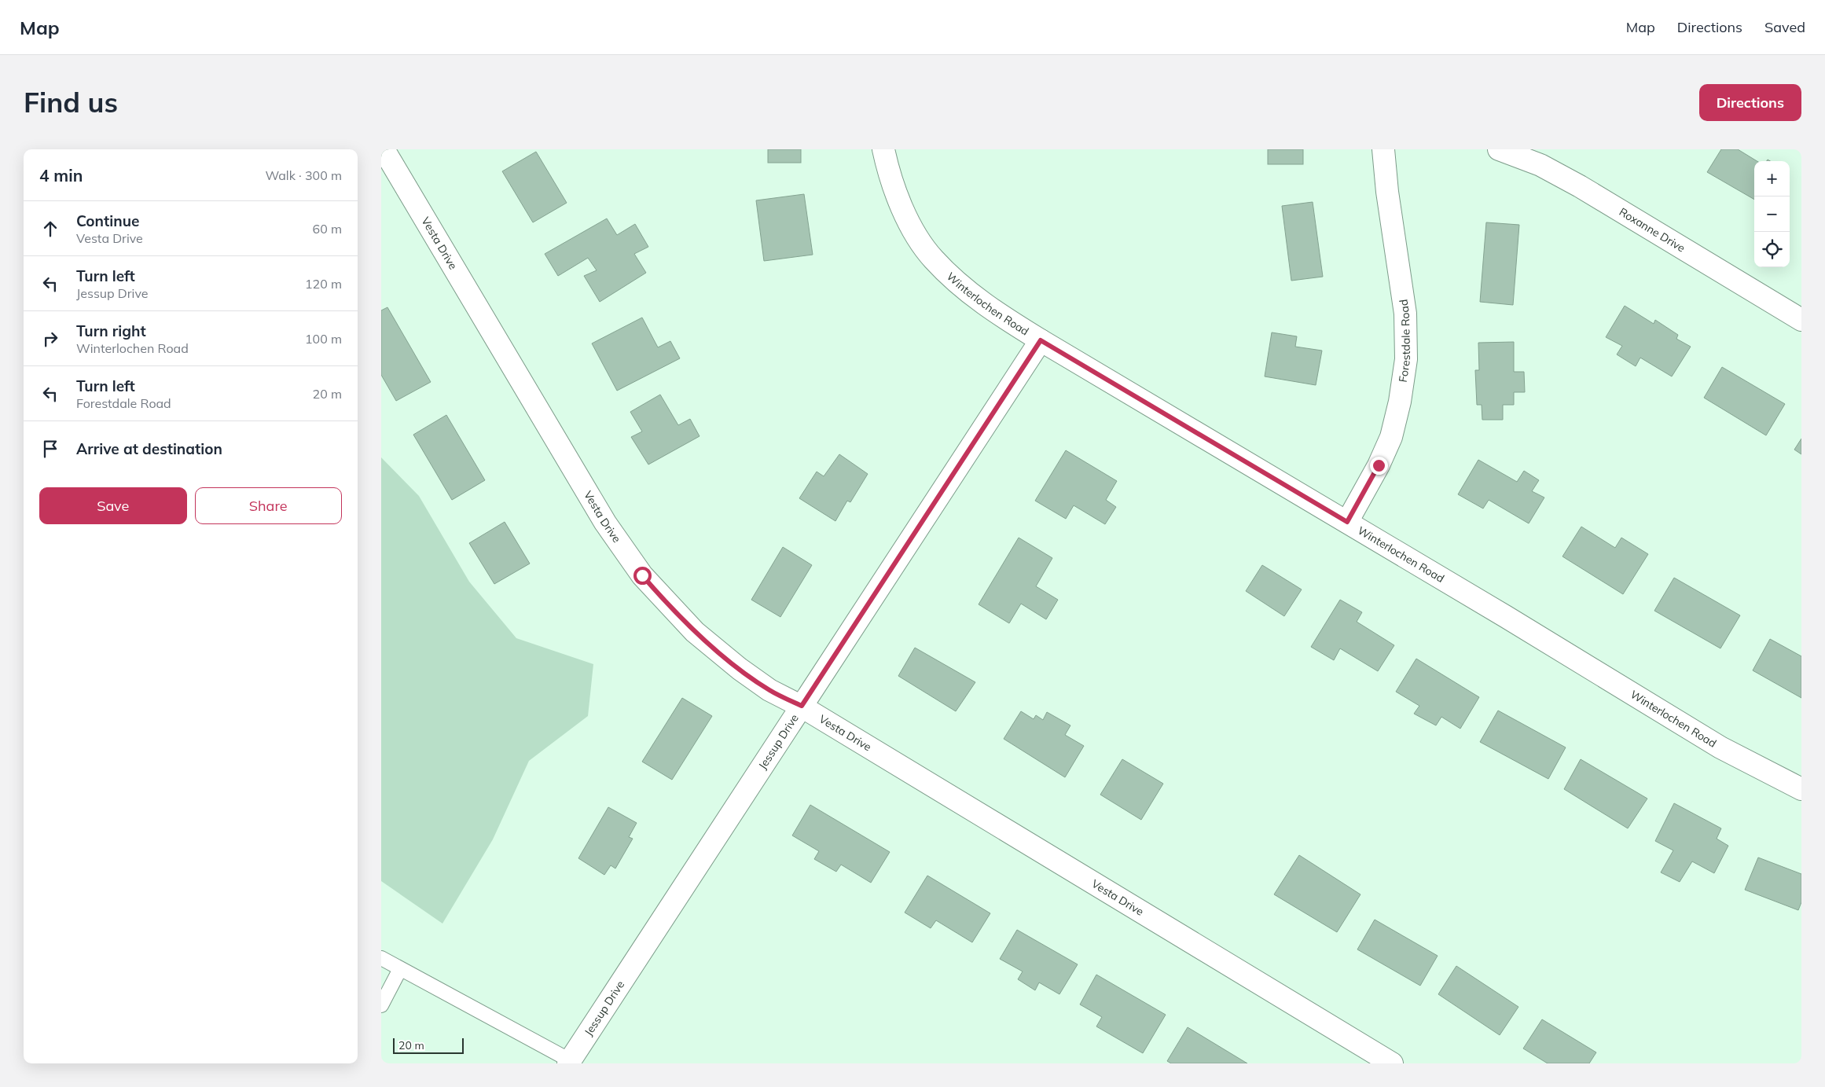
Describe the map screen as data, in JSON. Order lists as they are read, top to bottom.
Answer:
{
  "streets": {
    "street": [
      "Roxanne Drive",
      "Vesta Drive",
      "Winterlochen Road",
      "Forestdale Road",
      "Jessup Drive"
    ]
  },
  "crossings": [
    ["Vesta Drive", "Jessup Drive"],
    ["Winterlochen Road", "Forestdale Road"],
    ["Winterlochen Road", "Jessup Drive"]
  ],
  "scale_bar": "20 m",
  "page": {
    "header": "Map",
    "nav": ["Map", "Directions", "Saved"],
    "buttons": [
      "Directions",
      ["Save", "Share"]
    ],
    "title": "Find us",
    "heading": ["4 min", "Walk · 300 m"],
    "map_buttons": ["+", "−"],
    "list": [
      ["Continue", "Vesta Drive", "60 m"],
      ["Turn left", "Jessup Drive", "120 m"],
      ["Turn right", "Winterlochen Road", "100 m"],
      ["Turn left", "Forestdale Road", "20 m"],
      "Arrive at destination"
    ],
    "scale": "20 m"
  }
}
